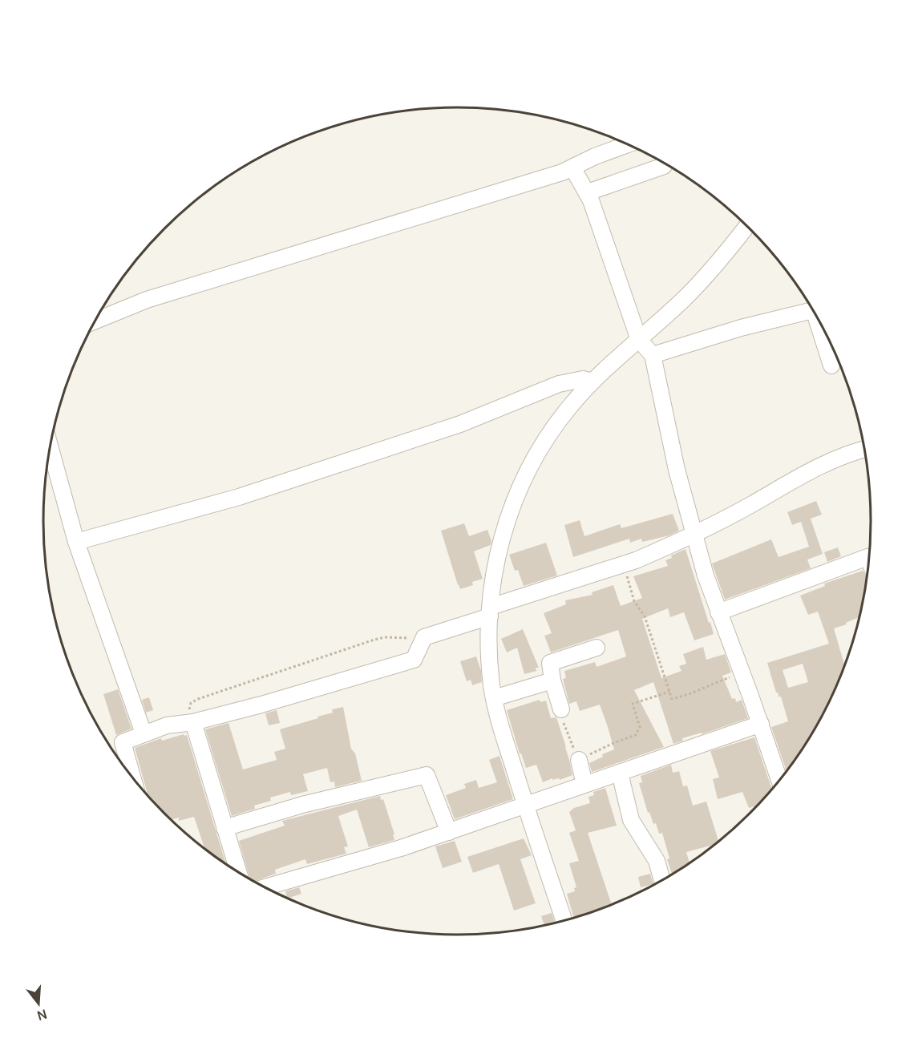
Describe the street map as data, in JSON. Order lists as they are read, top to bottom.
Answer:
{
  "north": "bottom"
}
